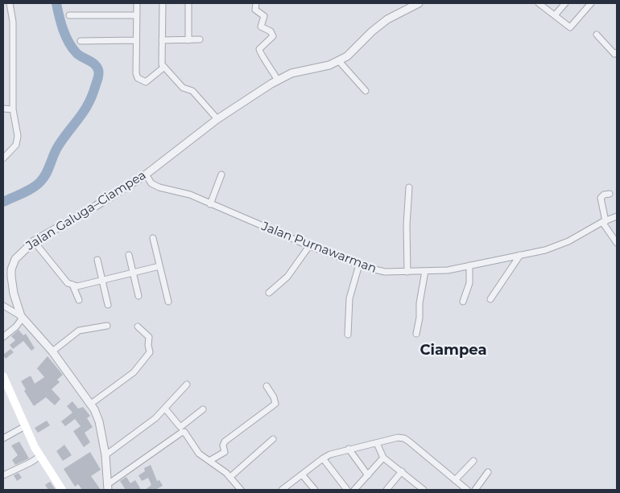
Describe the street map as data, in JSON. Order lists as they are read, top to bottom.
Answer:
{
  "streets": {
    "street": ["Jalan Galuga–Ciampea", "Jalan Purnawarman"]
  },
  "crossings": [
    ["Jalan Galuga–Ciampea", "Jalan Purnawarman"]
  ],
  "districts": ["Ciampea"]
}
